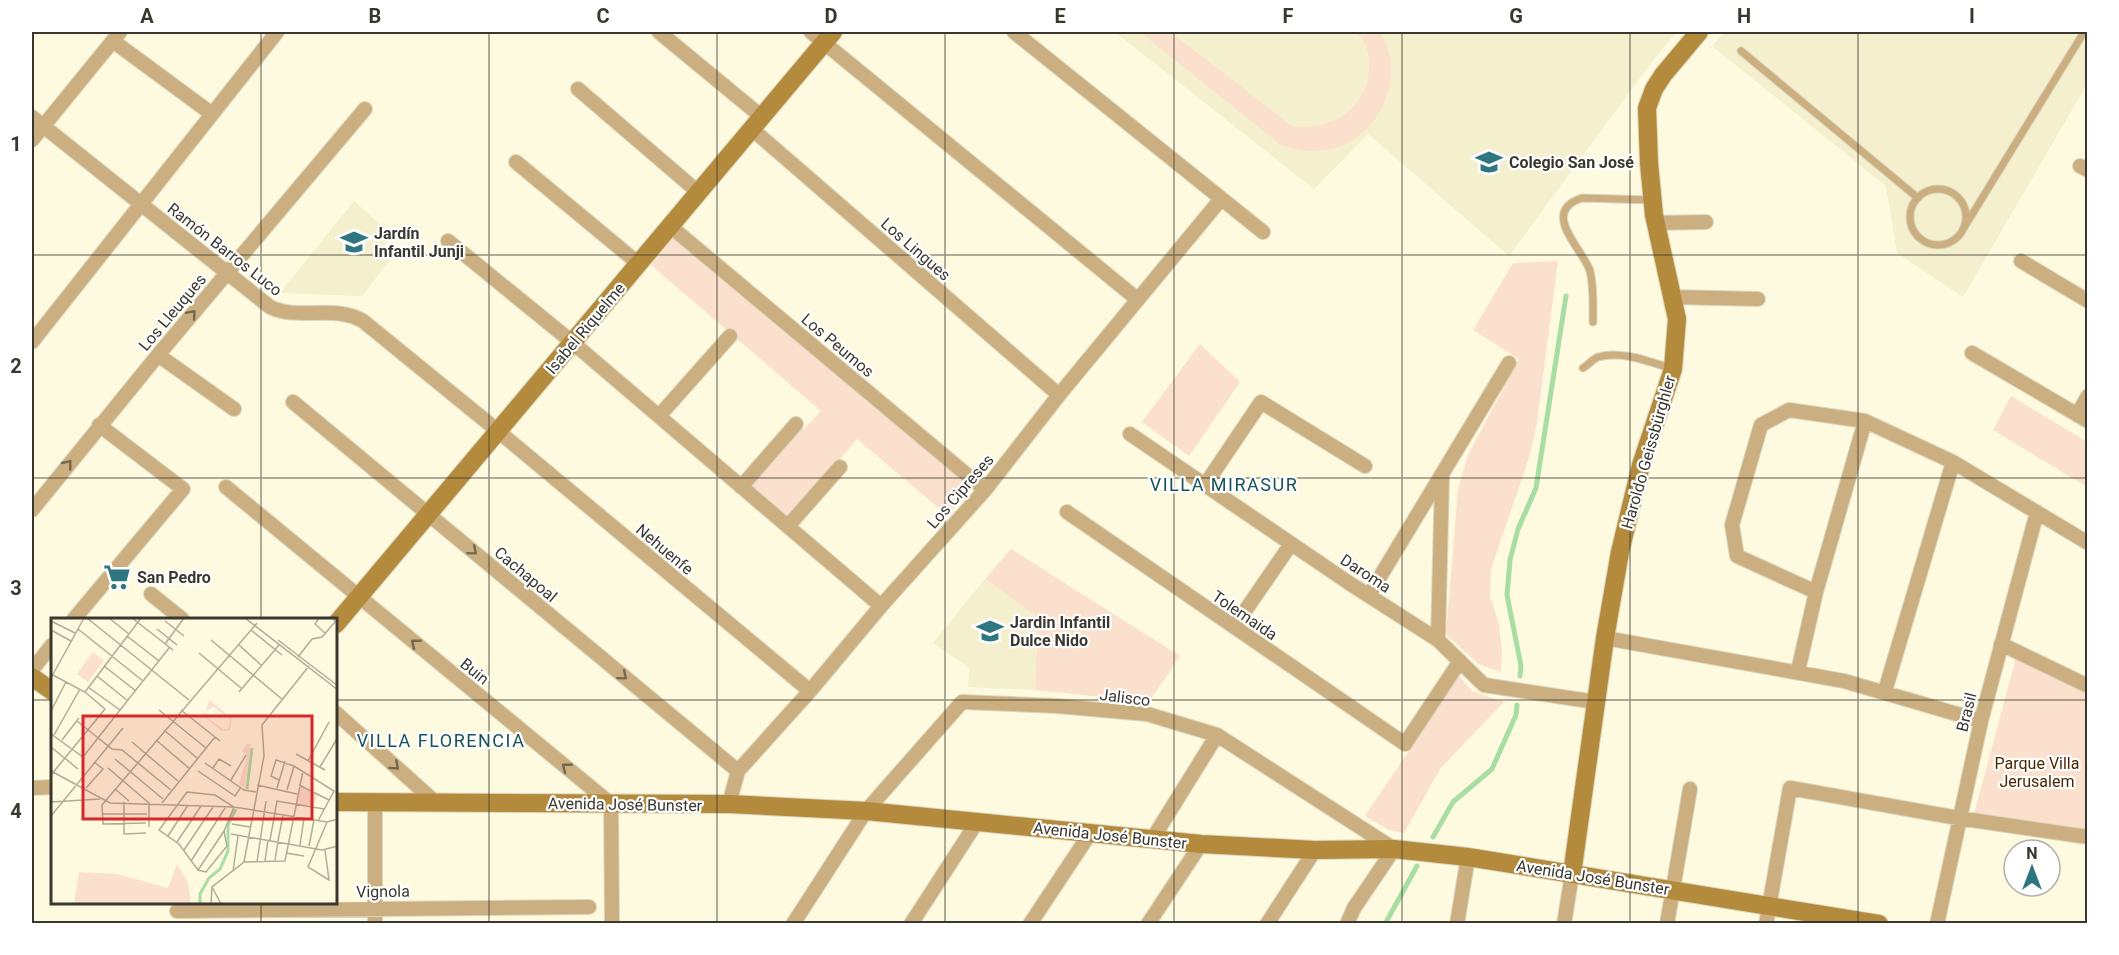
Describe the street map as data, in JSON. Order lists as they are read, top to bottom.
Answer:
{
  "streets": {
    "street": [
      "Ramón Barros Luco",
      "Los Lingues",
      "Los Lleuques",
      "Isabel Riquelme",
      "Los Peumos",
      "Haroldo Geissbürghler",
      "Los Cipreses",
      "Nehuenfe",
      "Daroma",
      "Cachapoal",
      "Tolemaida",
      "Buin",
      "Jalisco",
      "Brasil",
      "Avenida José Bunster",
      "Vignola"
    ]
  },
  "crossings": [
    ["Ramón Barros Luco", "Los Lleuques"],
    ["Ramón Barros Luco", "Isabel Riquelme"],
    ["Ramón Barros Luco", "Nehuenfe"],
    ["Los Lingues", "Isabel Riquelme"],
    ["Los Lingues", "Los Cipreses"],
    ["Isabel Riquelme", "Los Peumos"],
    ["Isabel Riquelme", "Nehuenfe"],
    ["Isabel Riquelme", "Cachapoal"],
    ["Isabel Riquelme", "Buin"],
    ["Los Peumos", "Los Cipreses"],
    ["Haroldo Geissbürghler", "Daroma"],
    ["Haroldo Geissbürghler", "Avenida José Bunster"],
    ["Los Cipreses", "Nehuenfe"],
    ["Los Cipreses", "Cachapoal"],
    ["Los Cipreses", "Avenida José Bunster"],
    ["Daroma", "Tolemaida"],
    ["Buin", "Avenida José Bunster"],
    ["Jalisco", "Avenida José Bunster"]
  ],
  "one_way": ["Cachapoal"],
  "districts": ["VILLA MIRASUR", "VILLA FLORENCIA"],
  "parks": ["Parque Villa Jerusalem"],
  "places": {
    "school or university": ["Colegio San José", "Jardín Infantil Junji", "Jardin Infantil Dulce Nido"],
    "supermarket": ["San Pedro"]
  },
  "north": "top",
  "grid": {
    "columns": [
      "A",
      "B",
      "C",
      "D",
      "E",
      "F",
      "G",
      "H",
      "I"
    ],
    "rows": [
      "1",
      "2",
      "3",
      "4"
    ]
  }
}
